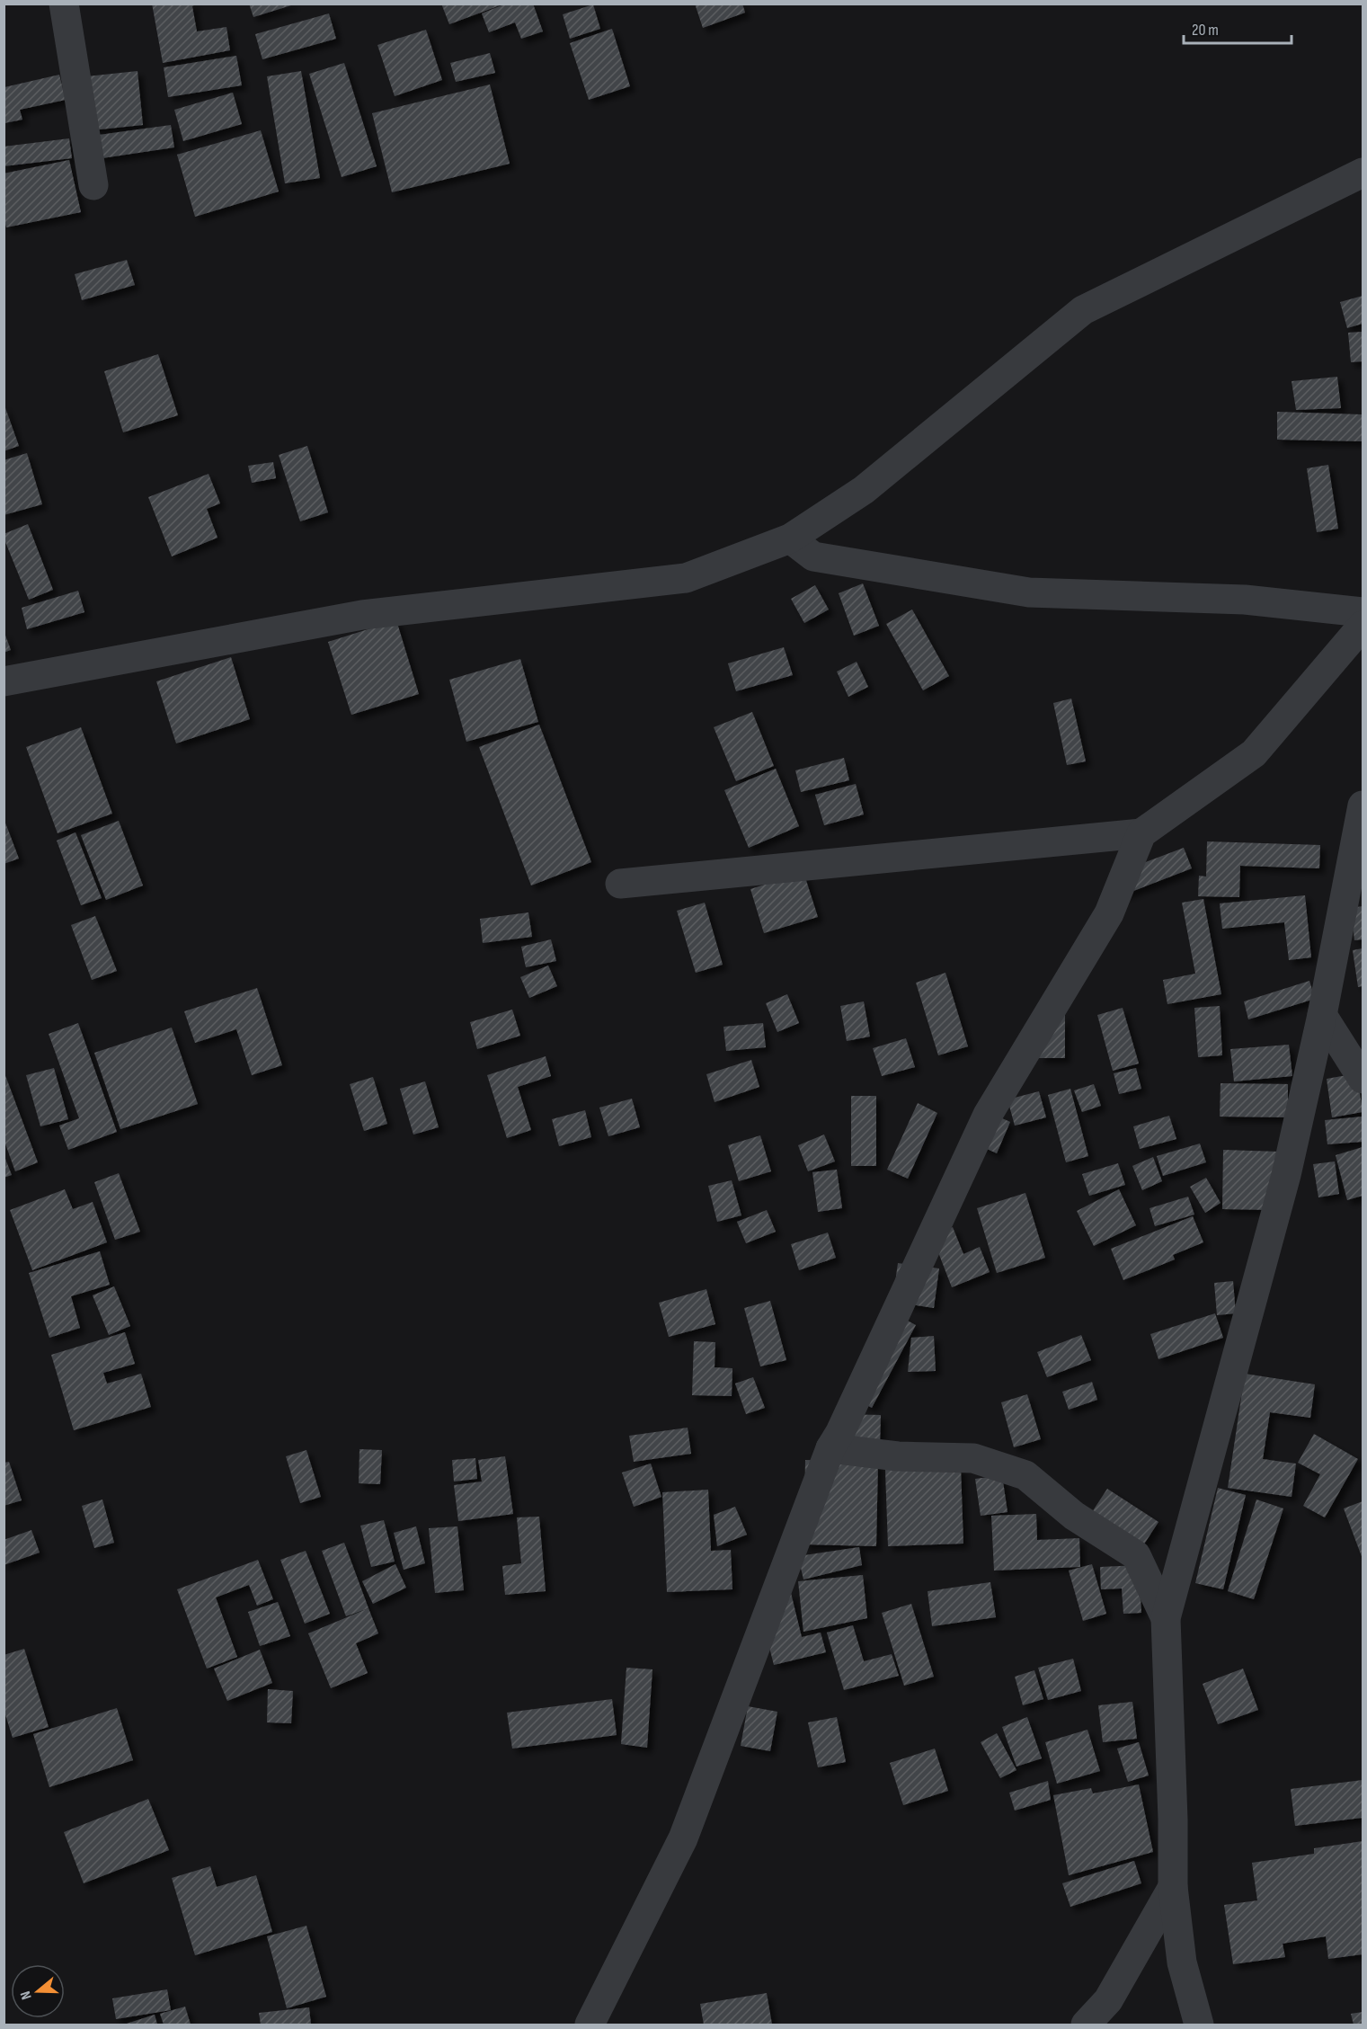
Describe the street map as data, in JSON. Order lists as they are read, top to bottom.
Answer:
{
  "scale_bar": "20 m",
  "north": "left"
}
